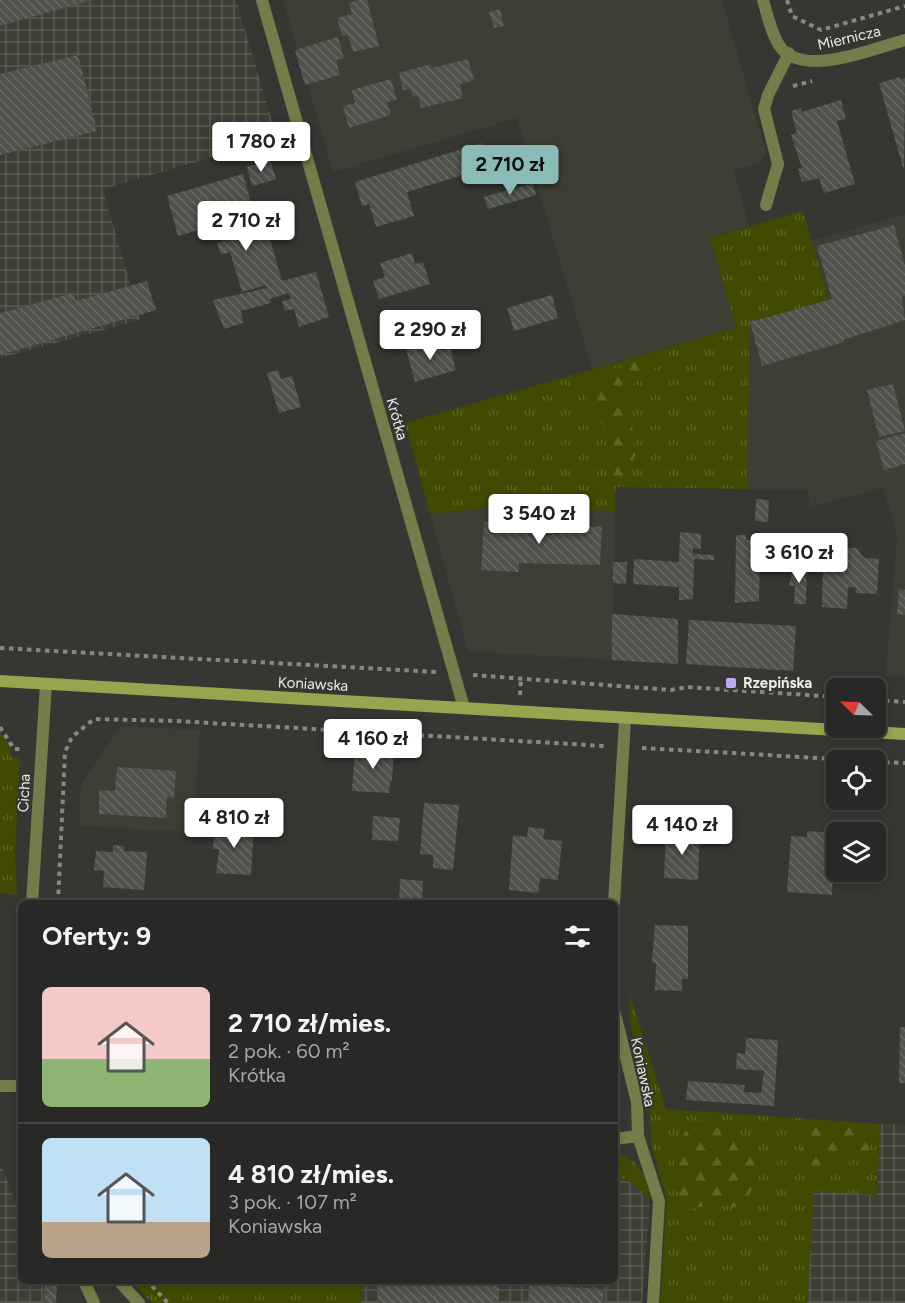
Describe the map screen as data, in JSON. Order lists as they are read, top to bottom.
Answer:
{
  "streets": {
    "main road": ["Koniawska"],
    "street": ["Miernicza", "Krótka", "Cicha"]
  },
  "crossings": [
    ["Krótka", "Koniawska"],
    ["Koniawska", "Cicha"]
  ],
  "places": {
    "transit": ["Rzepińska"]
  },
  "north": "top left",
  "page": {
    "price": [
      "1 780 zł",
      "2 710 zł",
      "2 710 zł",
      "2 290 zł",
      "3 540 zł",
      "3 610 zł",
      "4 160 zł",
      "4 810 zł",
      "4 140 zł"
    ],
    "heading": "Oferty: 9",
    "list": [
      {
        "name": "2 710 zł/mies.",
        "note": "2 pok. · 60 m² · Krótka"
      },
      {
        "name": "4 810 zł/mies.",
        "note": "3 pok. · 107 m² · Koniawska"
      }
    ]
  }
}
